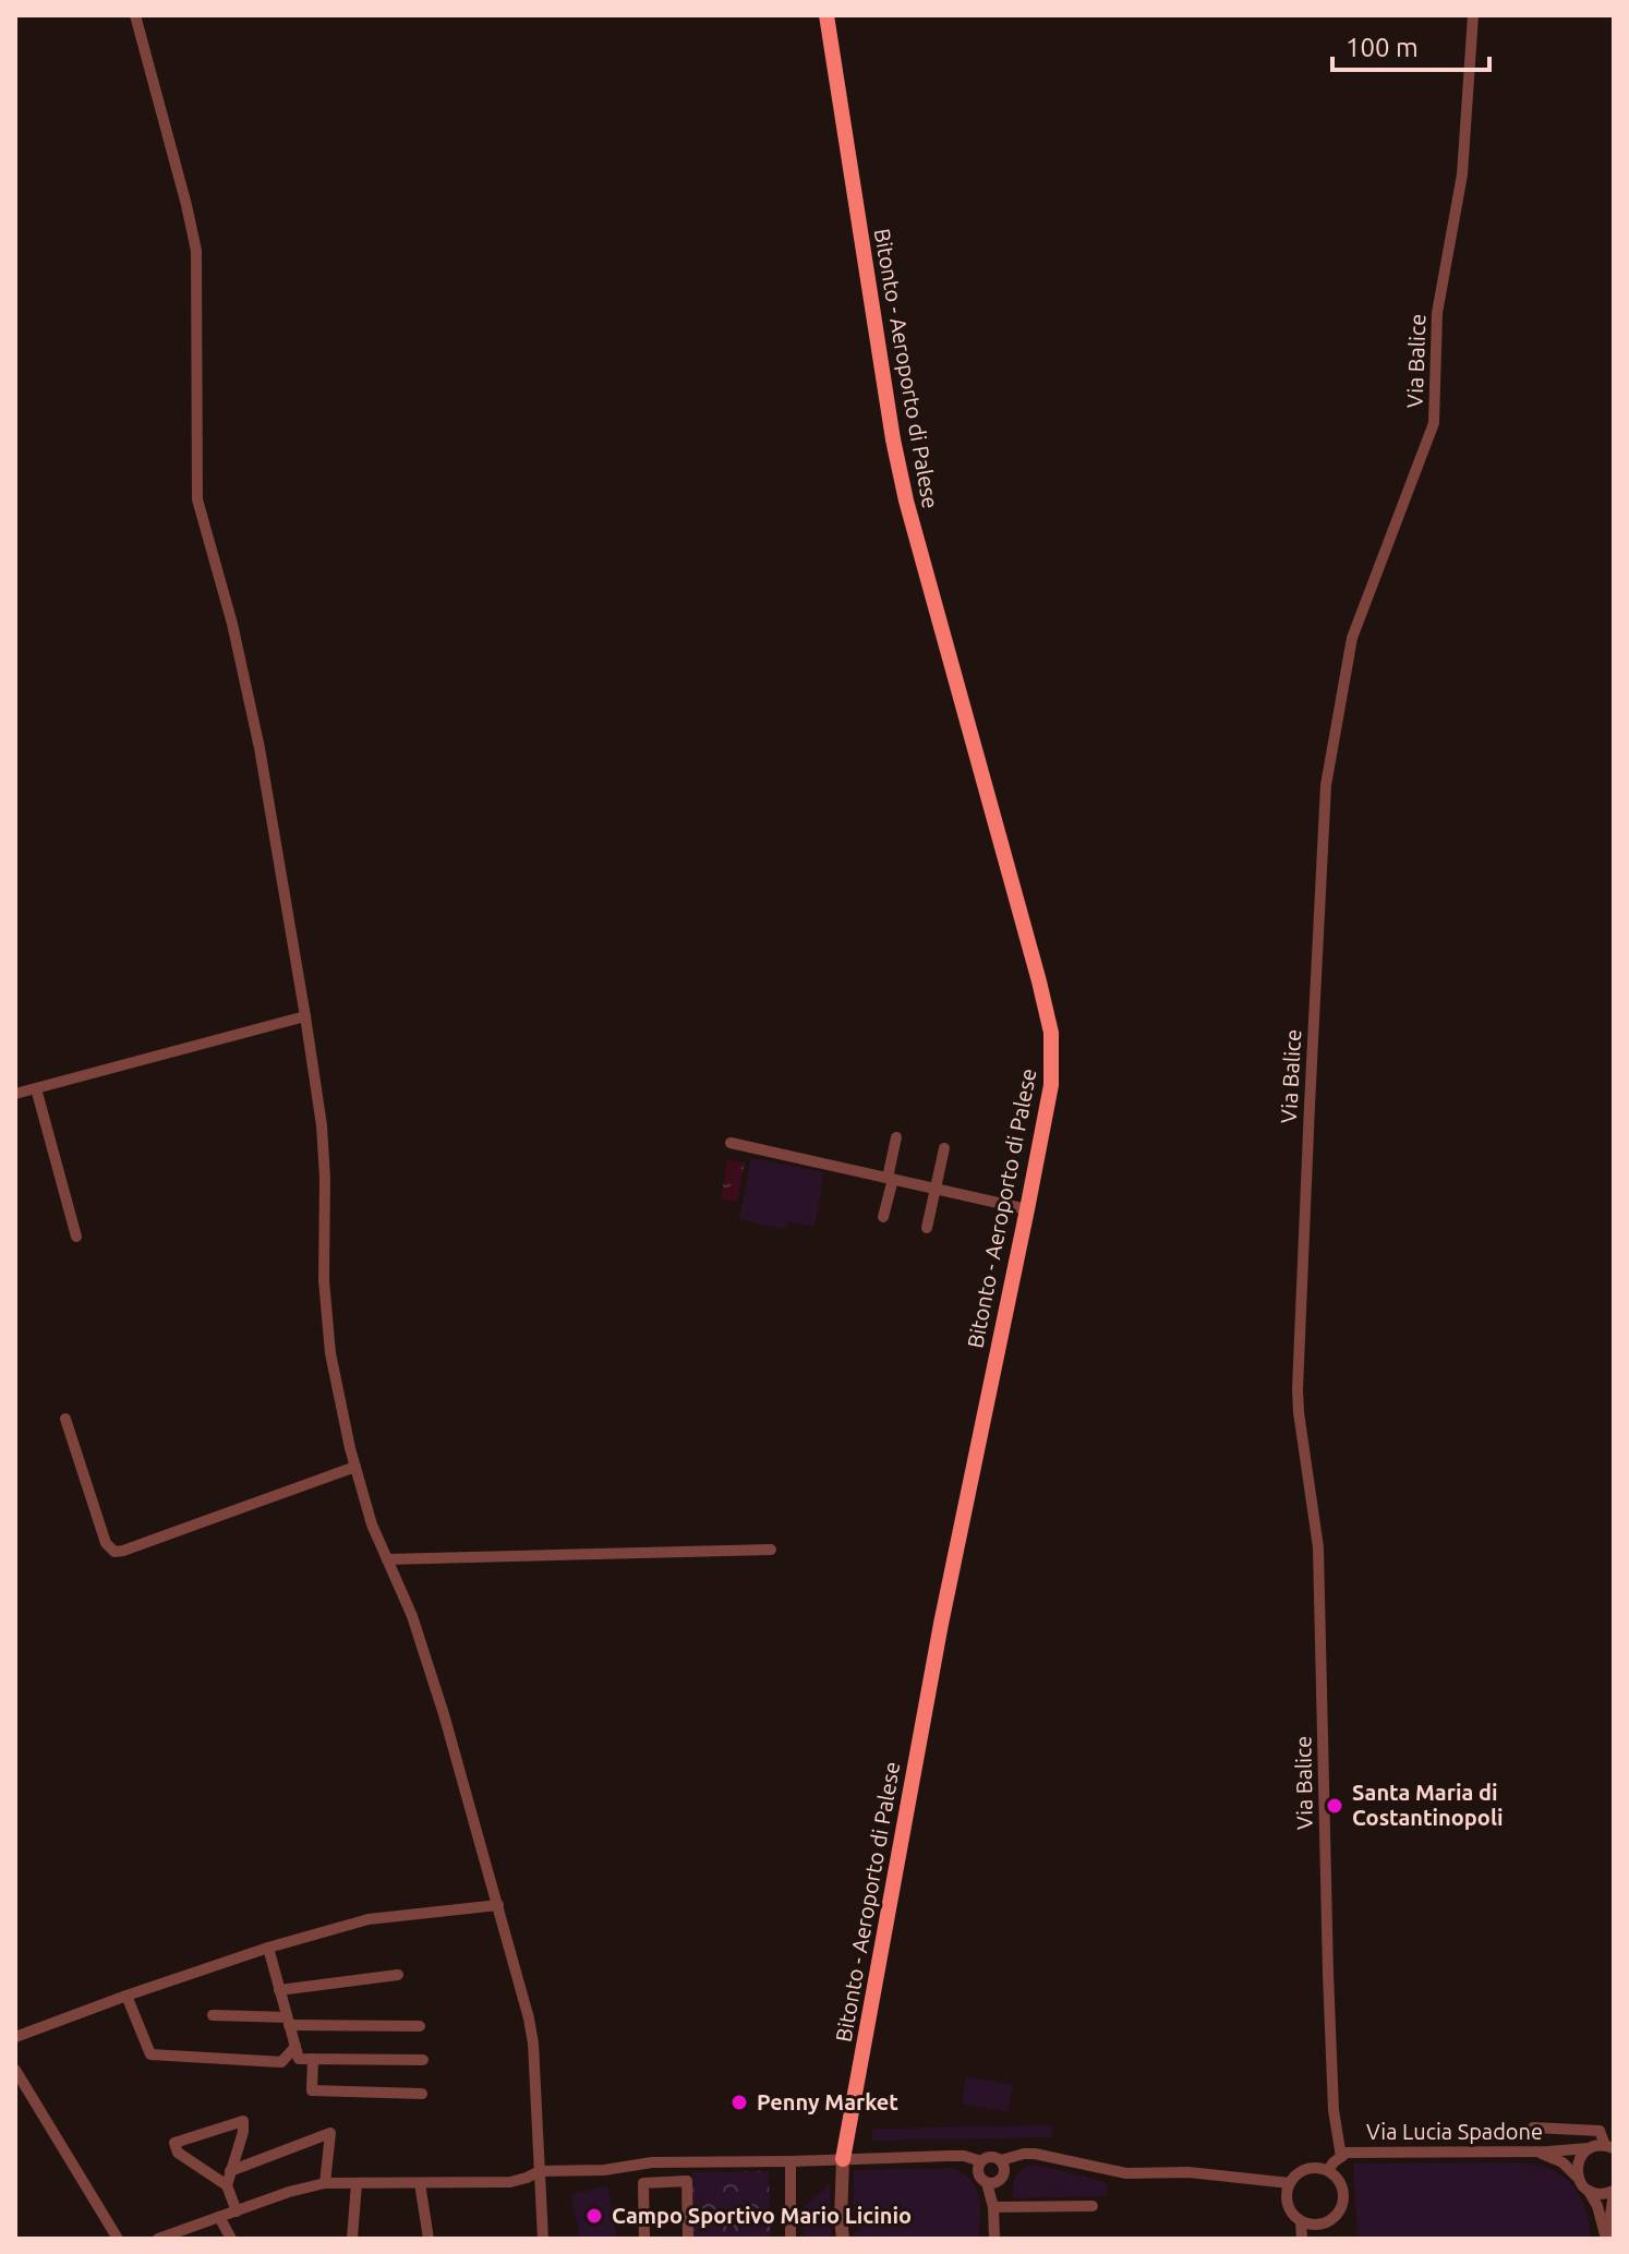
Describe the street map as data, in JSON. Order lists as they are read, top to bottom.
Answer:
{
  "streets": {
    "main road": ["Bitonto - Aeroporto di Palese"],
    "street": ["Via Balice", "Via Lucia Spadone"]
  },
  "crossings": [
    ["Via Balice", "Via Lucia Spadone"]
  ],
  "places": ["Santa Maria di Costantinopoli", "Penny Market", "Campo Sportivo Mario Licinio"],
  "scale_bar": "100 m"
}
